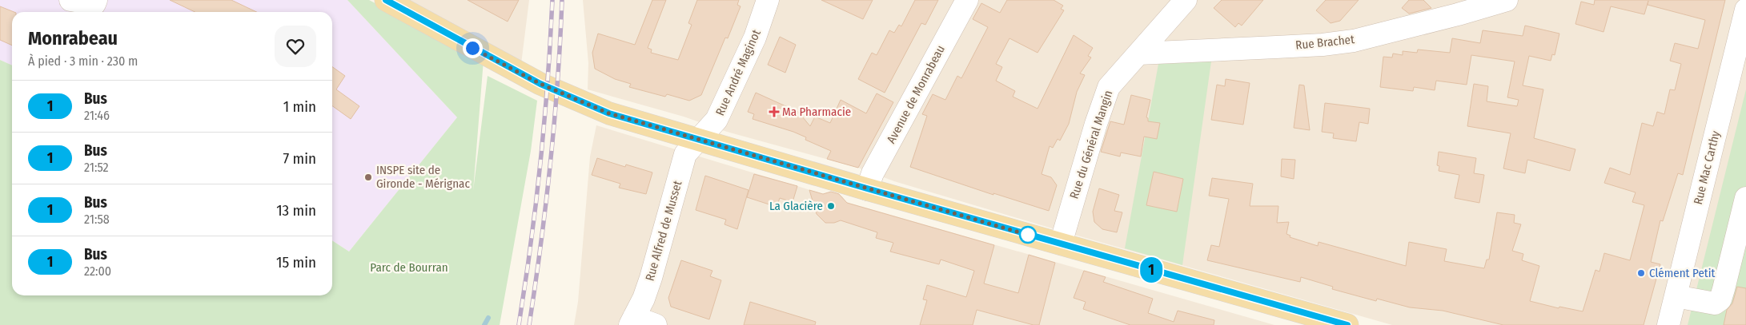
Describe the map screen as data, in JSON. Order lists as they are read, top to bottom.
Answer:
{
  "streets": {
    "street": [
      "Rue Brachet",
      "Rue André Maginot",
      "Avenue de Monrabeau",
      "Rue du Général Mangin",
      "Rue Mac Carthy",
      "Rue Alfred de Musset"
    ]
  },
  "crossings": [
    ["Rue Brachet", "Rue du Général Mangin"],
    ["Rue André Maginot", "Rue Alfred de Musset"]
  ],
  "parks": ["Parc de Bourran"],
  "places": {
    "health": ["Ma Pharmacie"],
    "other": ["INSPE site de Gironde - Mérignac", "La Glacière", "Clément Petit"]
  },
  "lines": ["bus line 1"],
  "page": {
    "on_map": "1",
    "heading": ["Monrabeau", "À pied · 3 min · 230 m"],
    "list": [
      {
        "mark": "1",
        "name": "Bus",
        "note": "21:46",
        "value": "1 min"
      },
      {
        "mark": "1",
        "name": "Bus",
        "note": "21:52",
        "value": "7 min"
      },
      {
        "mark": "1",
        "name": "Bus",
        "note": "21:58",
        "value": "13 min"
      },
      {
        "mark": "1",
        "name": "Bus",
        "note": "22:00",
        "value": "15 min"
      }
    ]
  }
}
